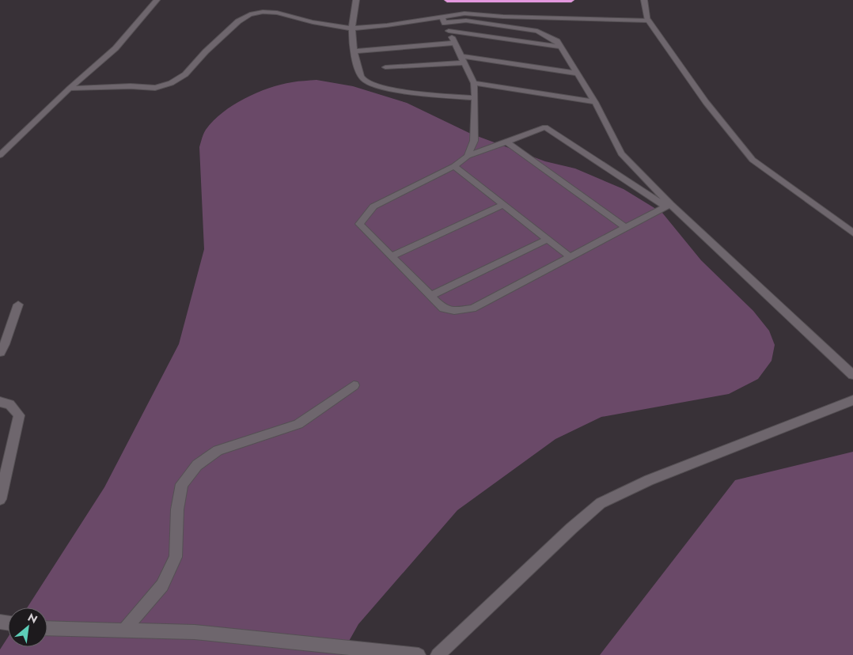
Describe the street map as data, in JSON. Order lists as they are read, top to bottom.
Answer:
{
  "north": "top right"
}
